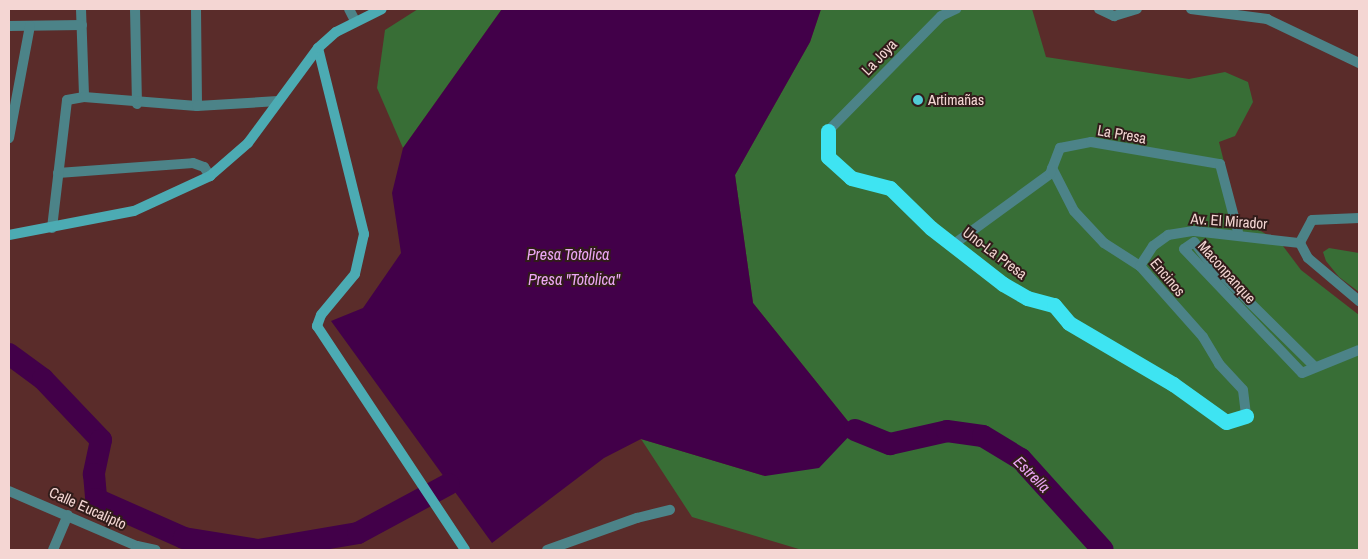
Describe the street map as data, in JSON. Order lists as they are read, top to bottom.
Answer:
{
  "streets": {
    "highway": ["Uno-La Presa"],
    "street": [
      "La Joya",
      "La Presa",
      "Av. El Mirador",
      "Maconpanque",
      "Encinos",
      "Calle Eucalipto"
    ]
  },
  "crossings": [
    ["La Joya", "Uno-La Presa"],
    ["La Presa", "Av. El Mirador"],
    ["La Presa", "Uno-La Presa"],
    ["La Presa", "Encinos"],
    ["Av. El Mirador", "Encinos"],
    ["Uno-La Presa", "Encinos"]
  ],
  "water": ["Presa Totolica", "Presa \"Totolica\"", "Estrella"],
  "places": ["Artimañas"]
}
